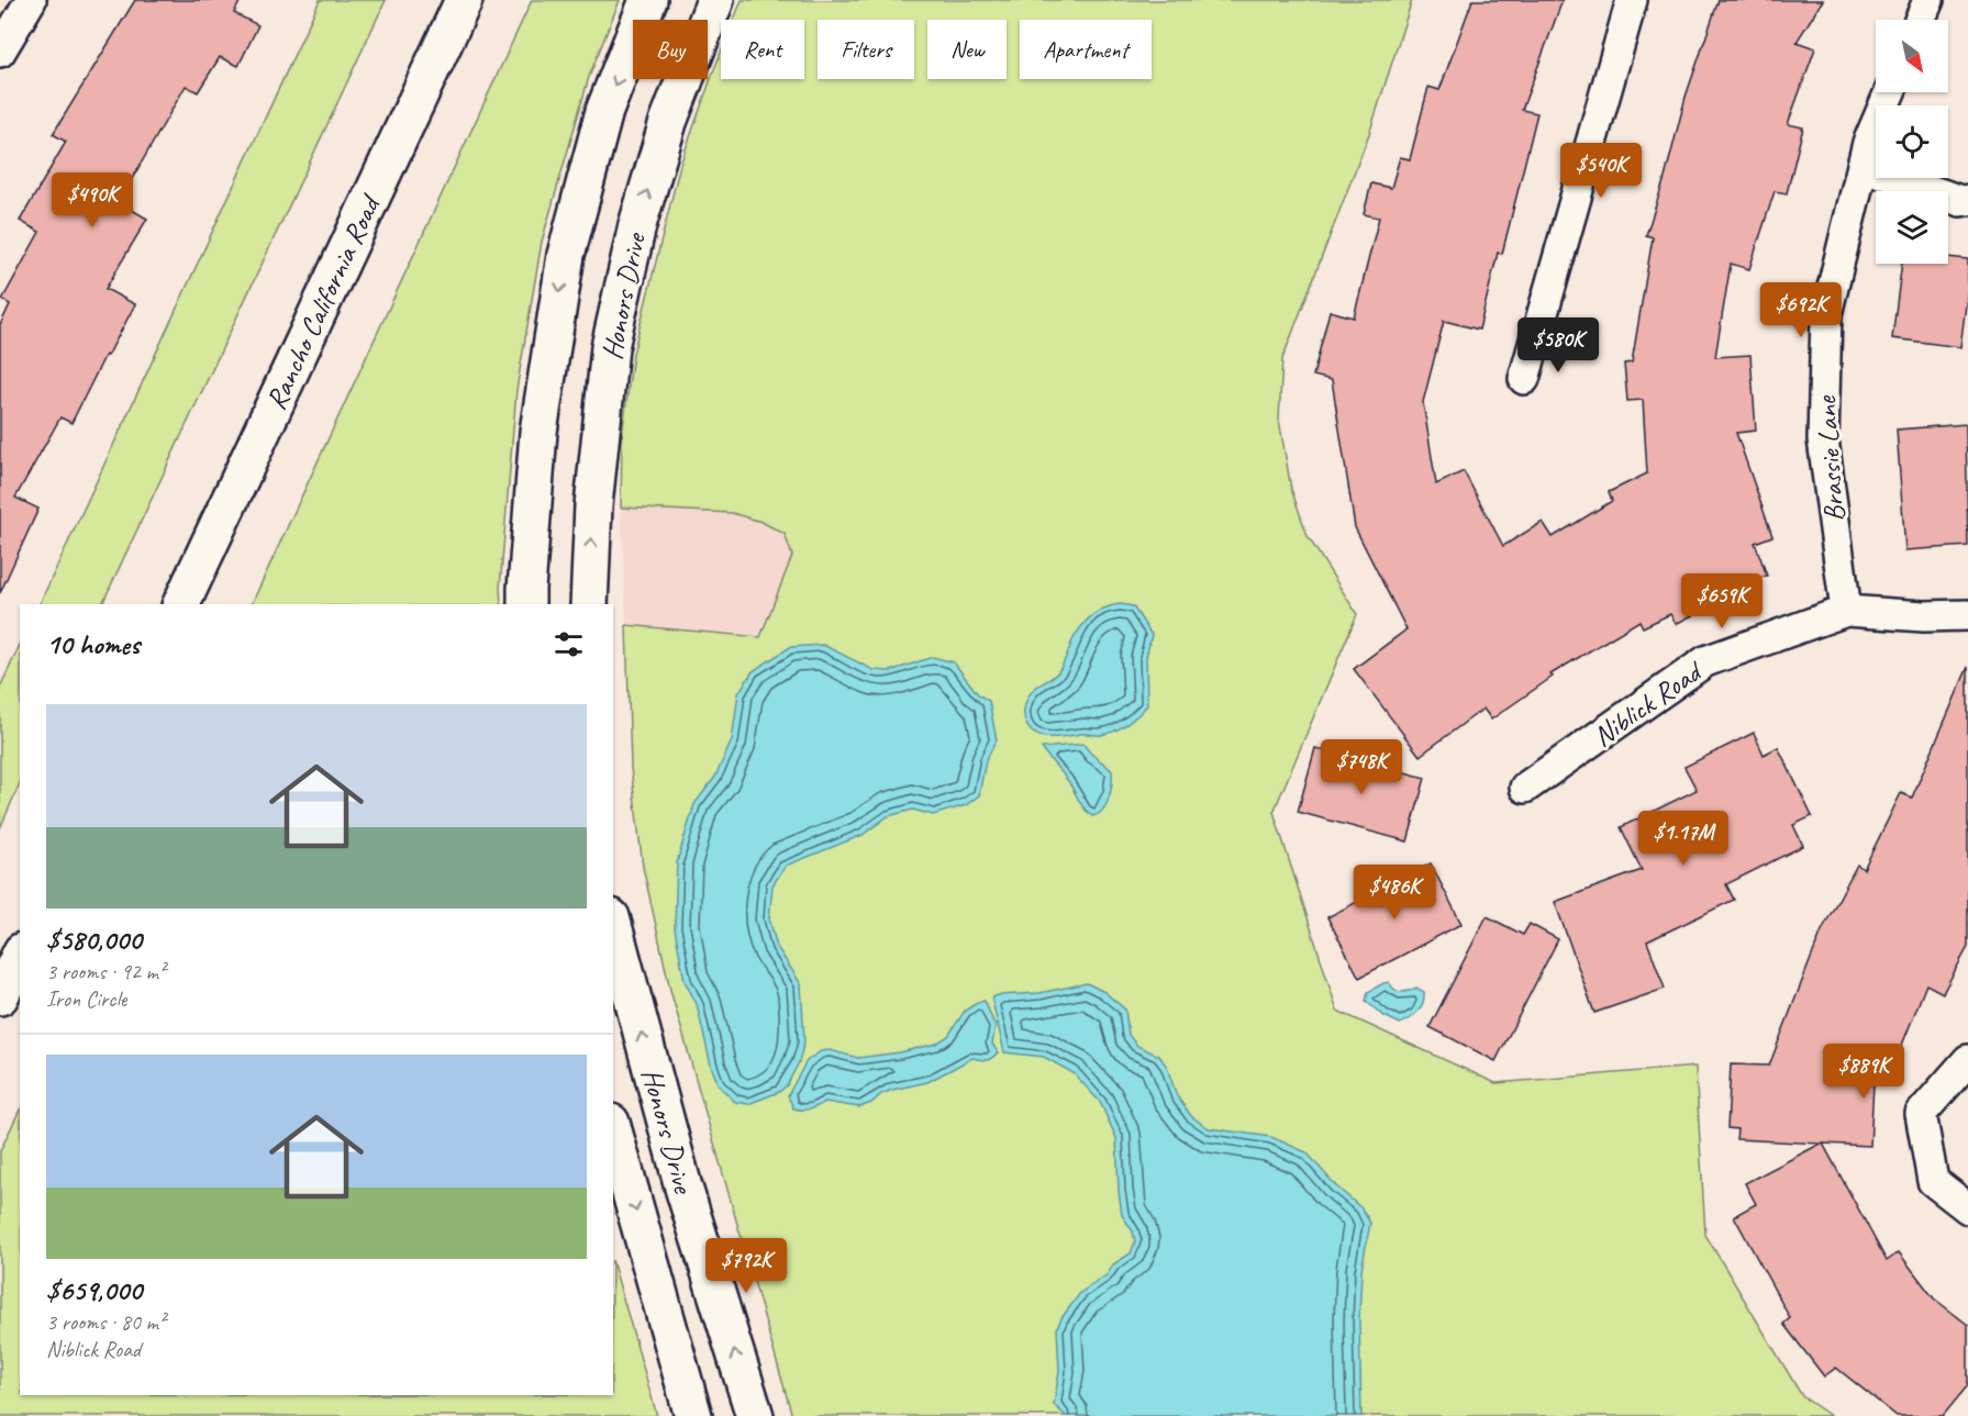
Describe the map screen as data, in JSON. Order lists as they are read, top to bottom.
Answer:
{
  "streets": {
    "street": [
      "Honors Drive",
      "Rancho California Road",
      "Brassie Lane",
      "Niblick Road"
    ]
  },
  "crossings": [
    ["Brassie Lane", "Niblick Road"]
  ],
  "north": "bottom right",
  "page": {
    "chip": [
      "Buy",
      "Rent",
      "Filters",
      "New",
      "Apartment"
    ],
    "price": [
      "$540K",
      "$490K",
      "$692K",
      "$580K",
      "$659K",
      "$748K",
      "$1.17M",
      "$486K",
      "$889K",
      "$792K"
    ],
    "heading": "10 homes",
    "list": [
      {
        "name": "$580,000",
        "note": "3 rooms · 92 m² · Iron Circle"
      },
      {
        "name": "$659,000",
        "note": "3 rooms · 80 m² · Niblick Road"
      }
    ]
  }
}
